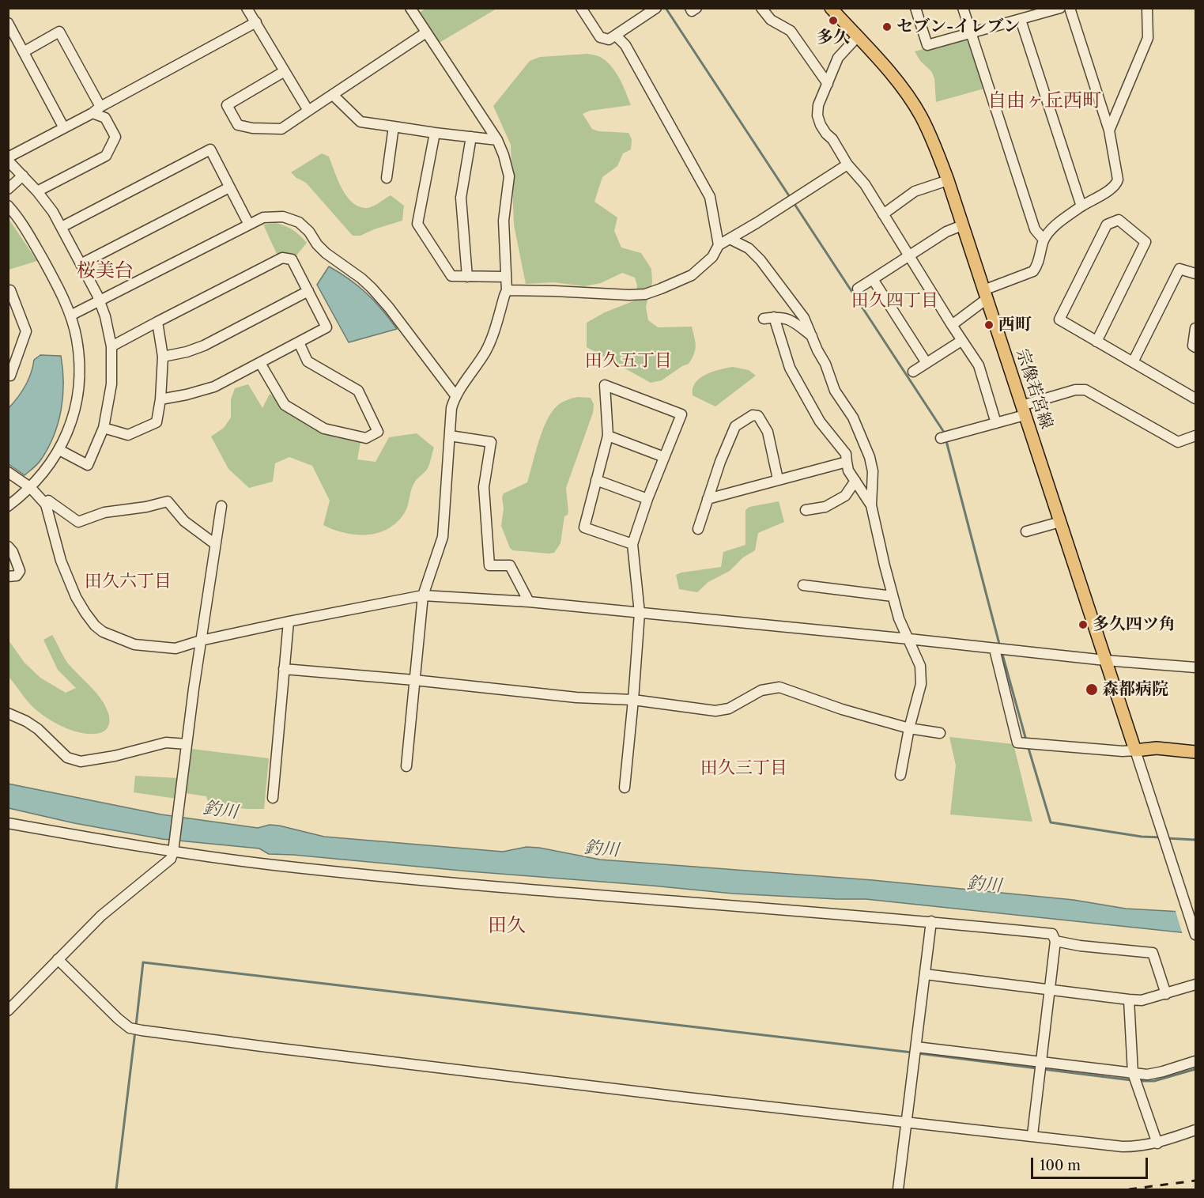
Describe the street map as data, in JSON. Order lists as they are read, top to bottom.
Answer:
{
  "streets": {
    "main road": ["宗像若宮線"]
  },
  "districts": [
    "自由ヶ丘西町",
    "桜美台",
    "田久四丁目",
    "田久五丁目",
    "田久六丁目",
    "田久三丁目",
    "田久"
  ],
  "water": ["釣川"],
  "places": [
    "多久",
    "セブン-イレブン",
    "西町",
    "多久四ツ角",
    "森都病院"
  ],
  "scale_bar": "100 m"
}
